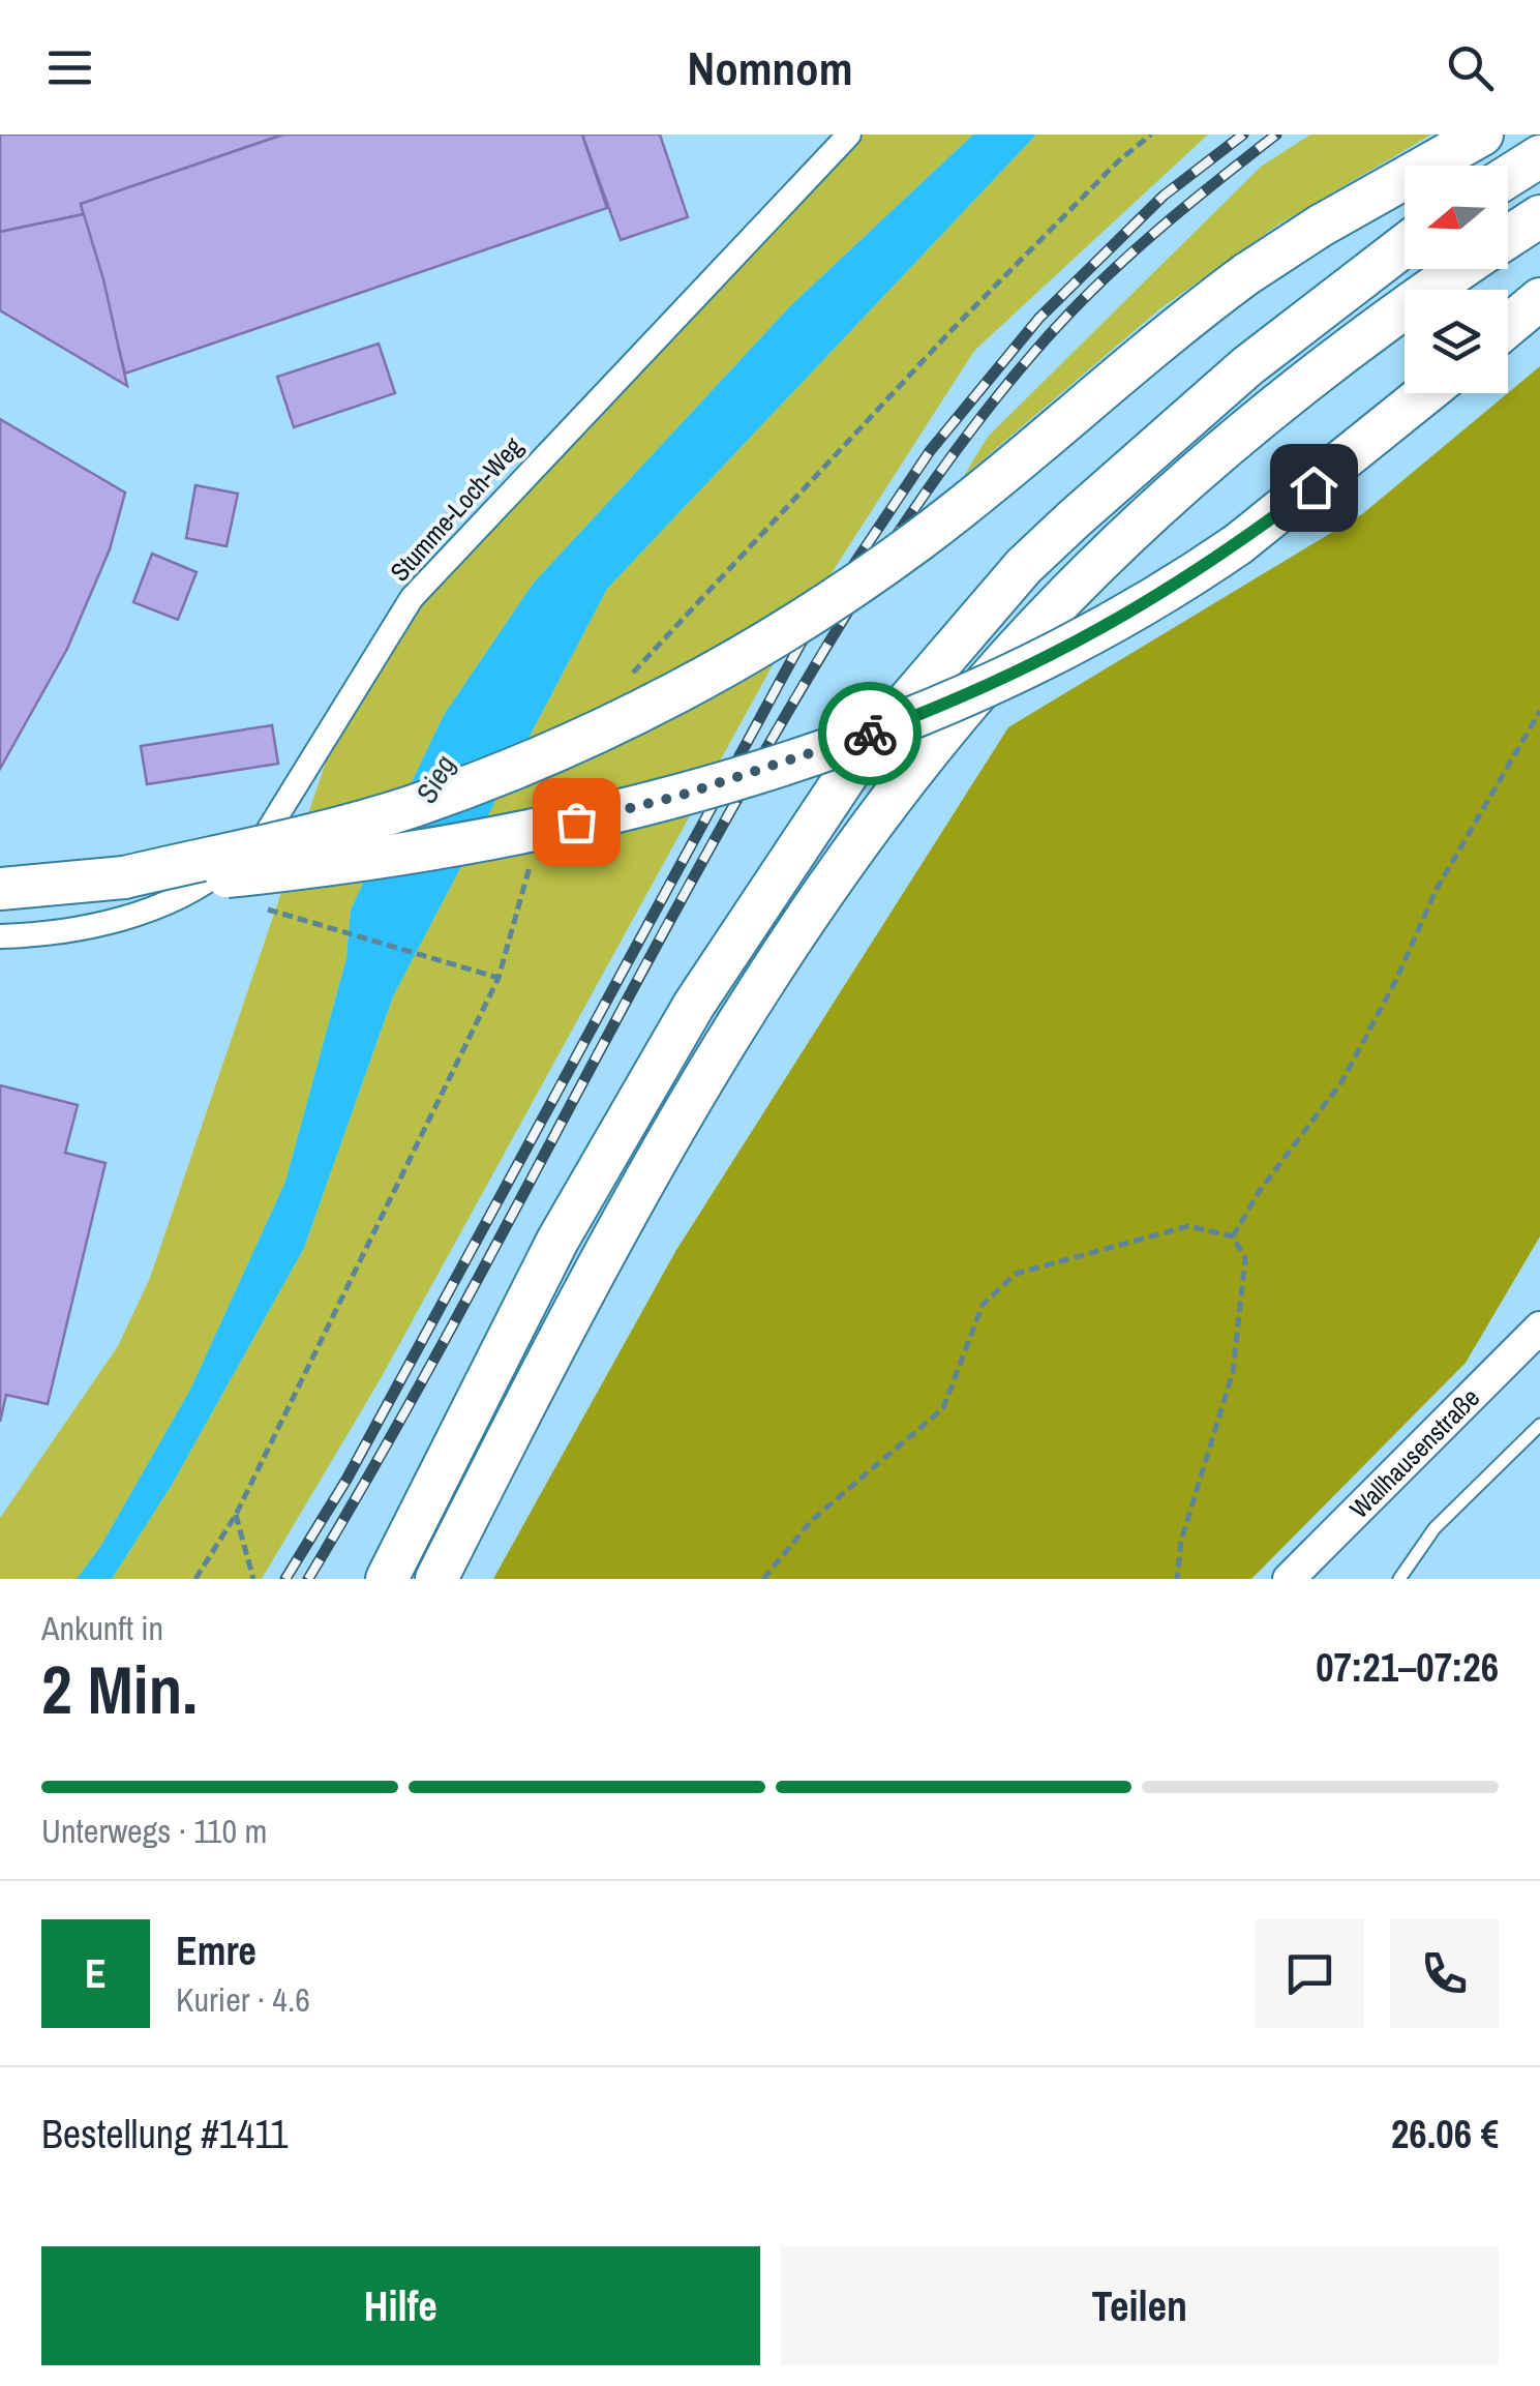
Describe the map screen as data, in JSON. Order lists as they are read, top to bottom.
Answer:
{
  "streets": {
    "street": ["Stumme-Loch-Weg", "Wallhausenstraße"]
  },
  "water": ["Sieg"],
  "north": "left",
  "page": {
    "header": "Nomnom",
    "heading": ["2 Min.", "Ankunft in", "07:21–07:26"],
    "panel": [
      "Emre",
      "Kurier · 4.6",
      "Bestellung #1411",
      "26.06 €"
    ],
    "bar": "Unterwegs · 110 m",
    "round": "E",
    "buttons": ["Hilfe", "Teilen"]
  }
}
